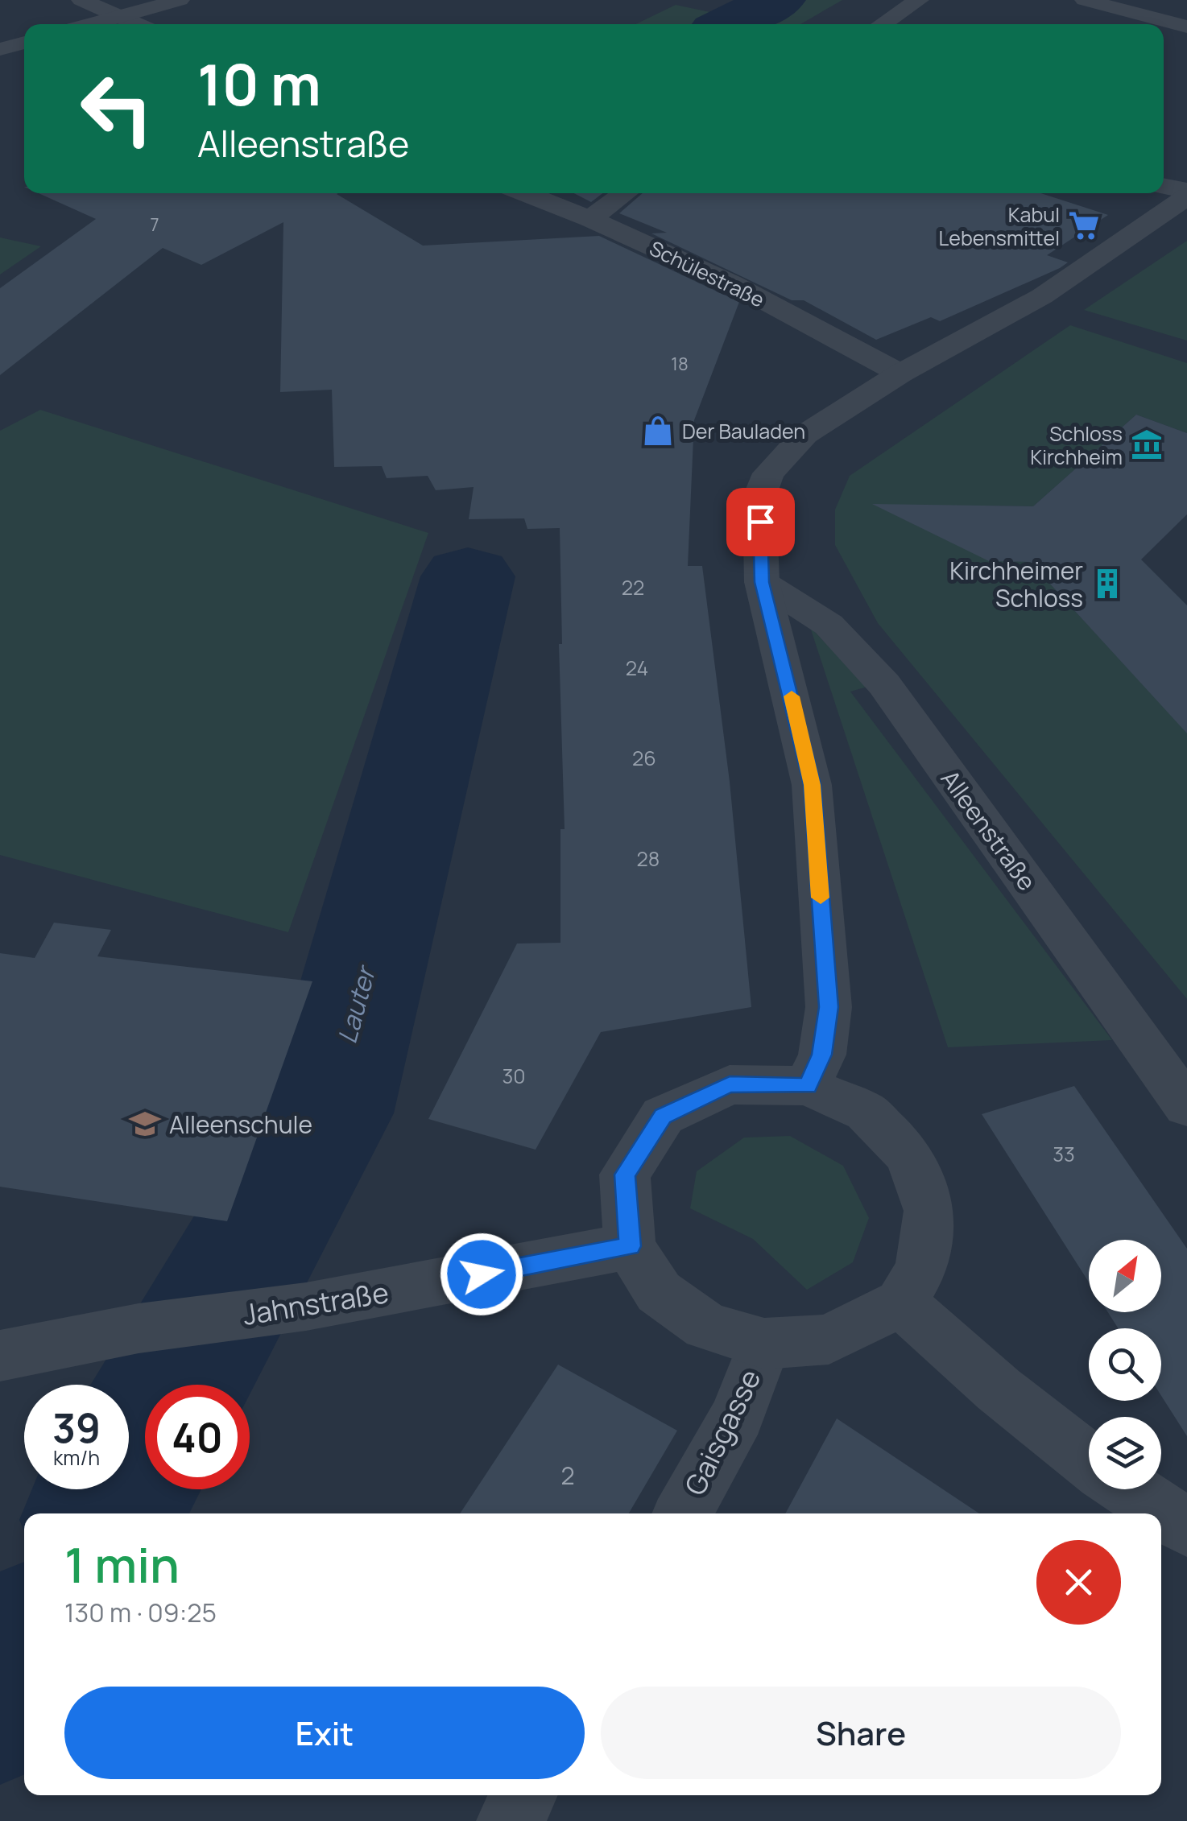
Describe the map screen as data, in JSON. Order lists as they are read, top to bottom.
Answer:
{
  "streets": {
    "street": [
      "Schülestraße",
      "Alleenstraße",
      "Jahnstraße",
      "Gaisgasse"
    ]
  },
  "crossings": [
    ["Jahnstraße", "Gaisgasse"]
  ],
  "water": ["Lauter"],
  "places": {
    "supermarket": ["Kabul Lebensmittel"],
    "shop": ["Der Bauladen"],
    "museum": ["Schloss Kirchheim"],
    "building": ["Kirchheimer Schloss"],
    "school or university": ["Alleenschule"]
  },
  "house_numbers": [
    "7",
    "18",
    "22",
    "24",
    "26",
    "28",
    "30",
    "33",
    "2"
  ],
  "north": "top right",
  "page": {
    "turn": ["10 m", "Alleenstraße"],
    "speed": "39 km/h",
    "limit": "40",
    "heading": ["1 min", "130 m · 09:25"],
    "buttons": ["Exit", "Share"]
  }
}
